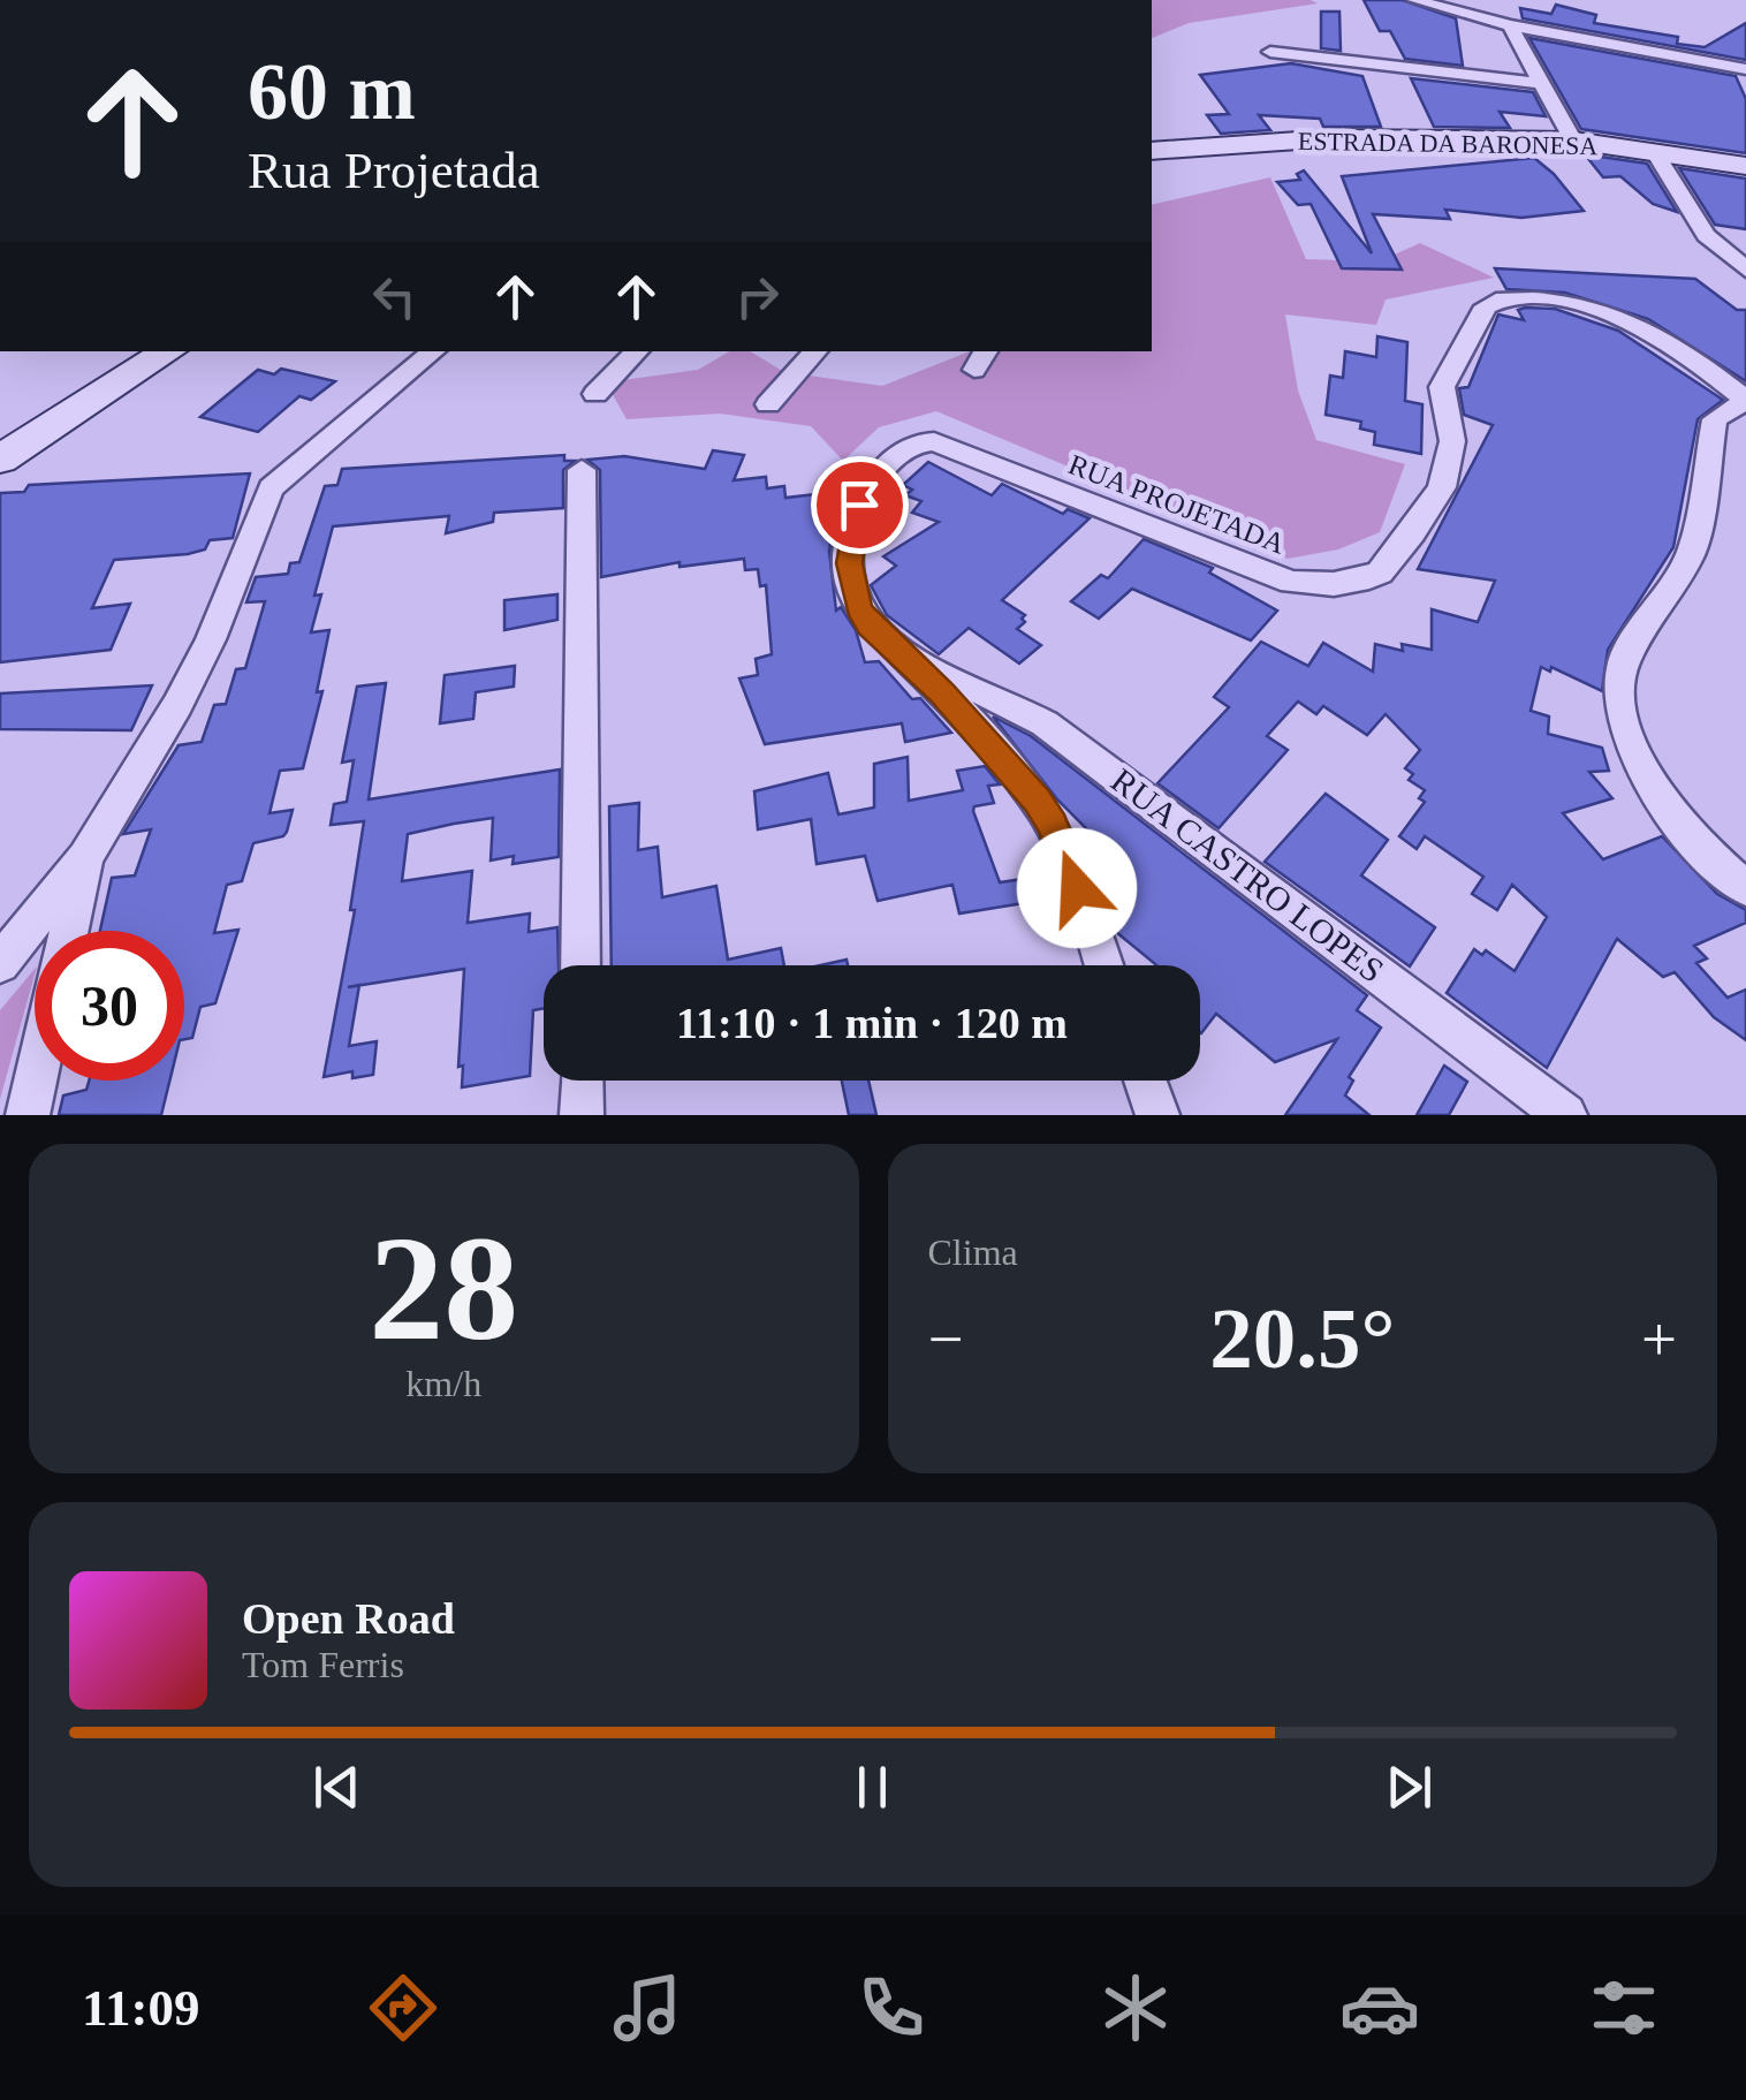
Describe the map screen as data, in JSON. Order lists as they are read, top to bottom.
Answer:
{
  "streets": {
    "main road": ["ESTRADA DA BARONESA"],
    "street": ["RUA PROJETADA", "RUA CASTRO LOPES"]
  },
  "crossings": [
    ["RUA PROJETADA", "RUA CASTRO LOPES"]
  ],
  "page": {
    "turn": ["60 m", "Rua Projetada"],
    "limit": "30",
    "trip": "11:10 · 1 min · 120 m",
    "tile": [
      ["28", "km/h"],
      "Clima"
    ],
    "heat": ["−", "20.5°", "+"],
    "song": ["Open Road", "Tom Ferris"],
    "tabs": "11:09"
  }
}
